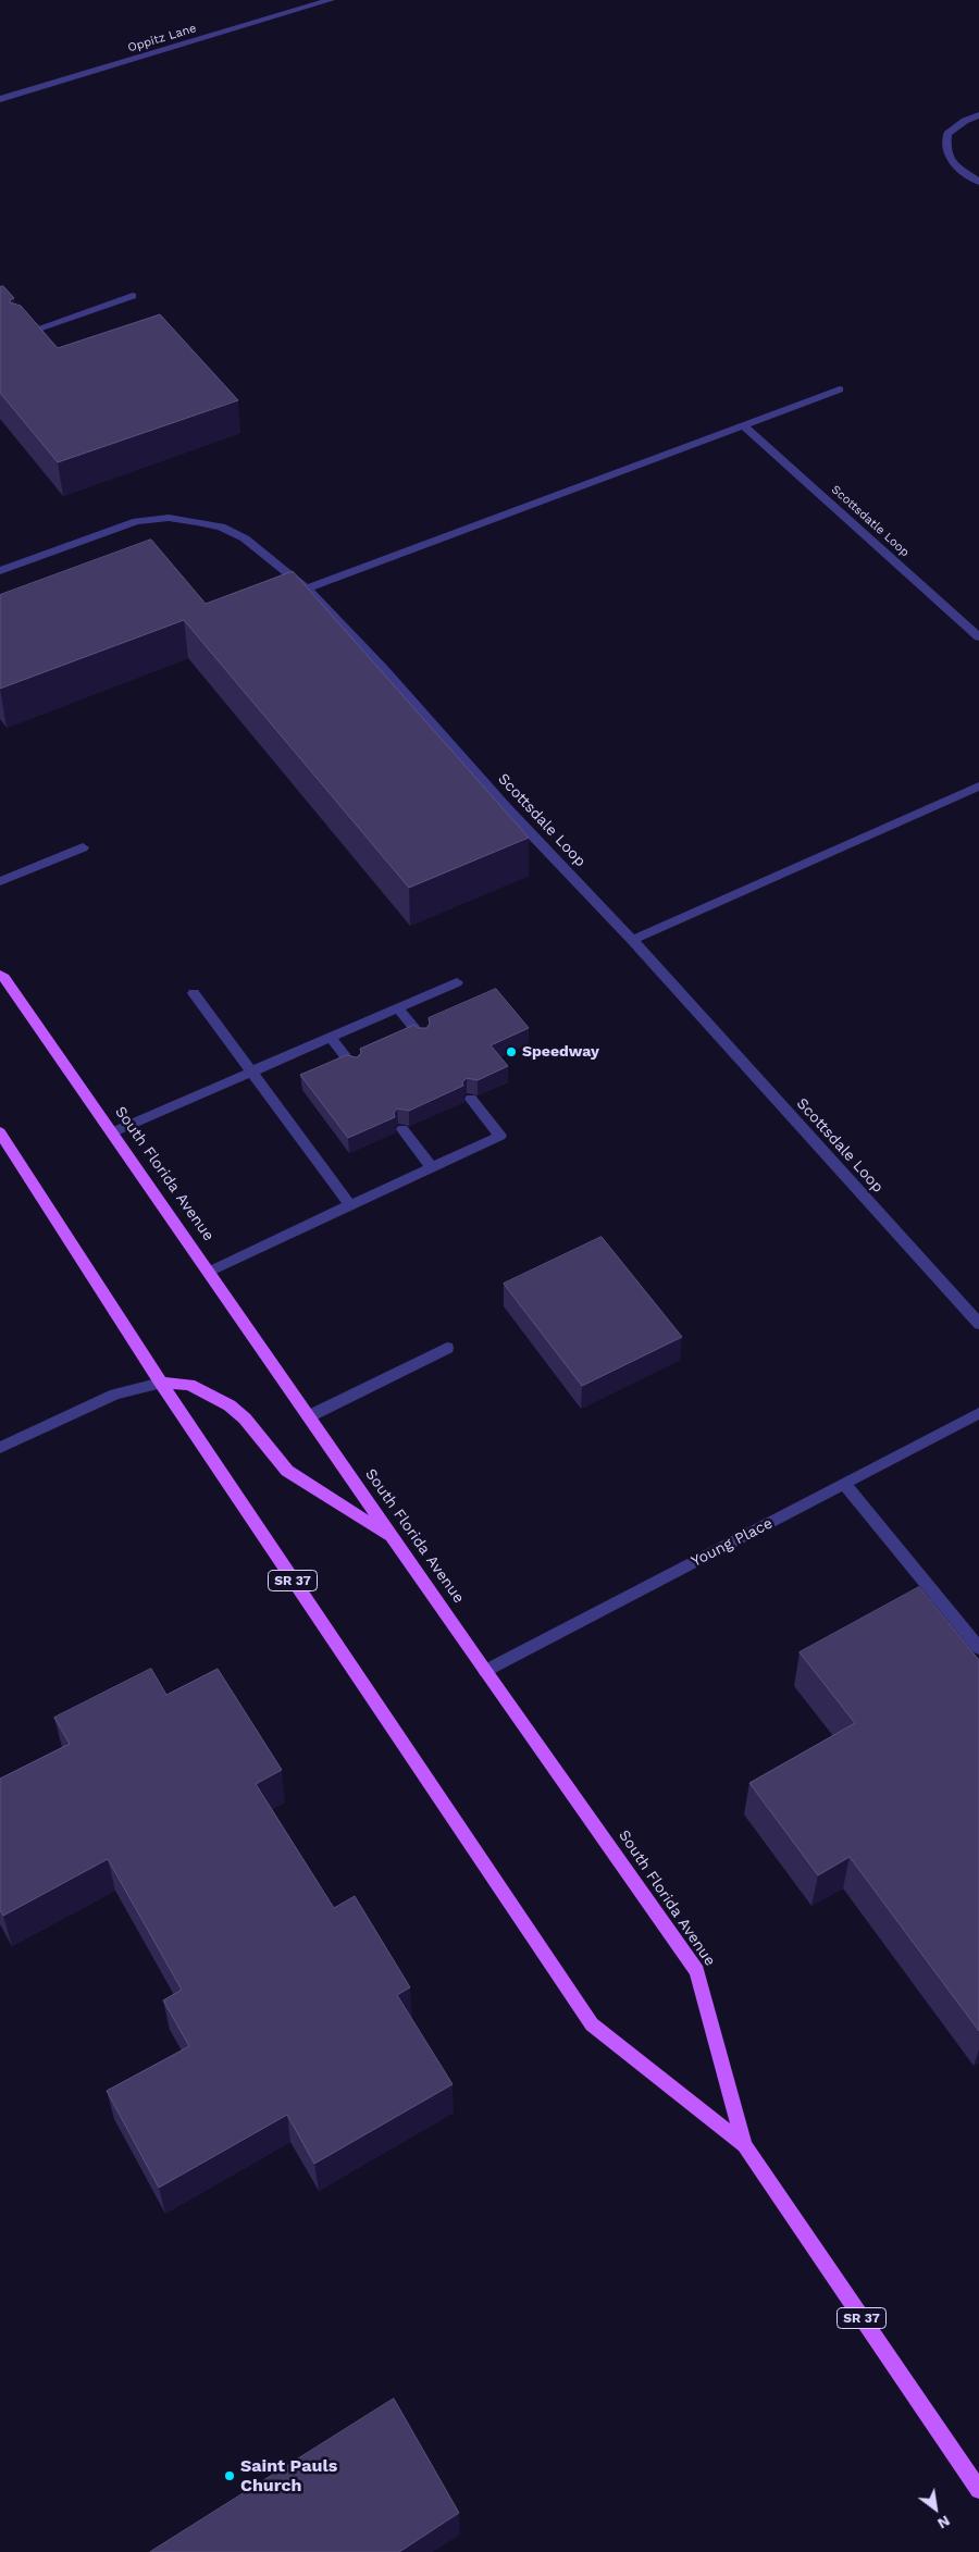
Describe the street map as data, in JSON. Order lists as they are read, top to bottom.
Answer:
{
  "streets": {
    "main road": ["South Florida Avenue", "SR 37"],
    "street": [
      "Oppitz Lane",
      "Scottsdatle Loop",
      "Scottsdale Loop",
      "Young Place"
    ]
  },
  "crossings": [
    ["South Florida Avenue", "Young Place"]
  ],
  "places": ["Speedway", "Saint Pauls Church"],
  "north": "bottom right"
}
